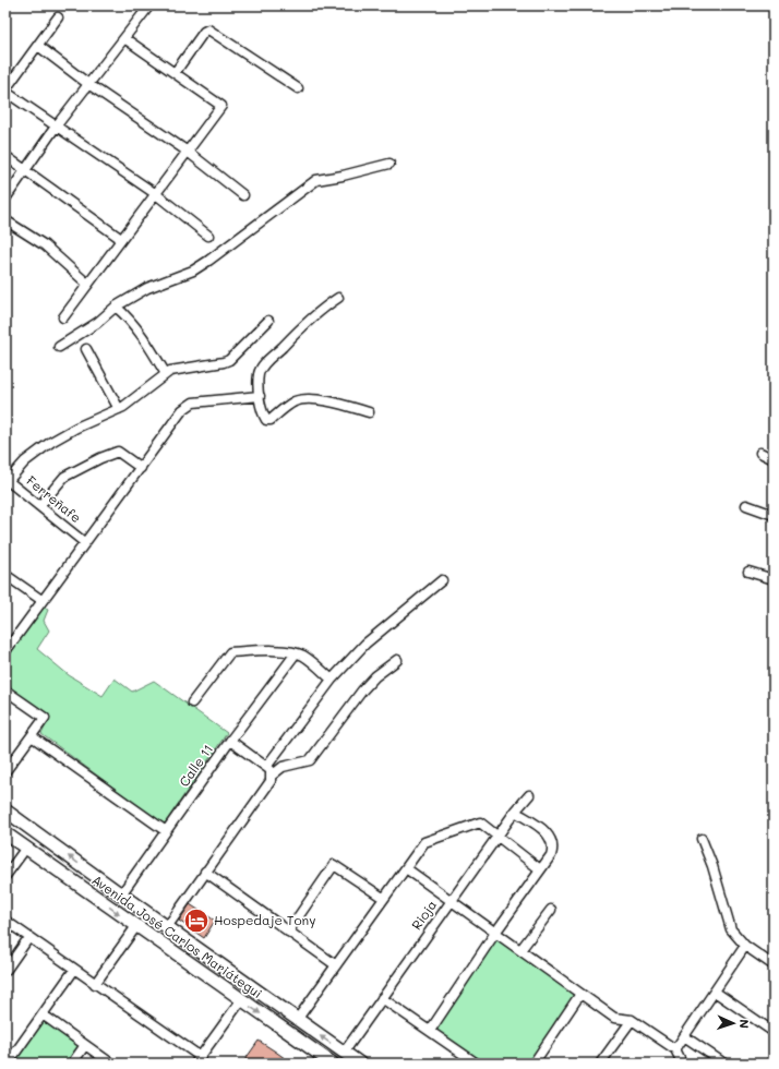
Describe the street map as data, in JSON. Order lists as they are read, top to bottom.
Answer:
{
  "streets": {
    "main road": ["Avenida José Carlos Mariátegui"],
    "street": ["Ferreñafe", "Calle 11", "Rioja"]
  },
  "crossings": [
    ["Calle 11", "Avenida José Carlos Mariátegui"],
    ["Rioja", "Avenida José Carlos Mariátegui"]
  ],
  "places": {
    "hotel": ["Hospedaje Tony"]
  },
  "north": "right"
}
